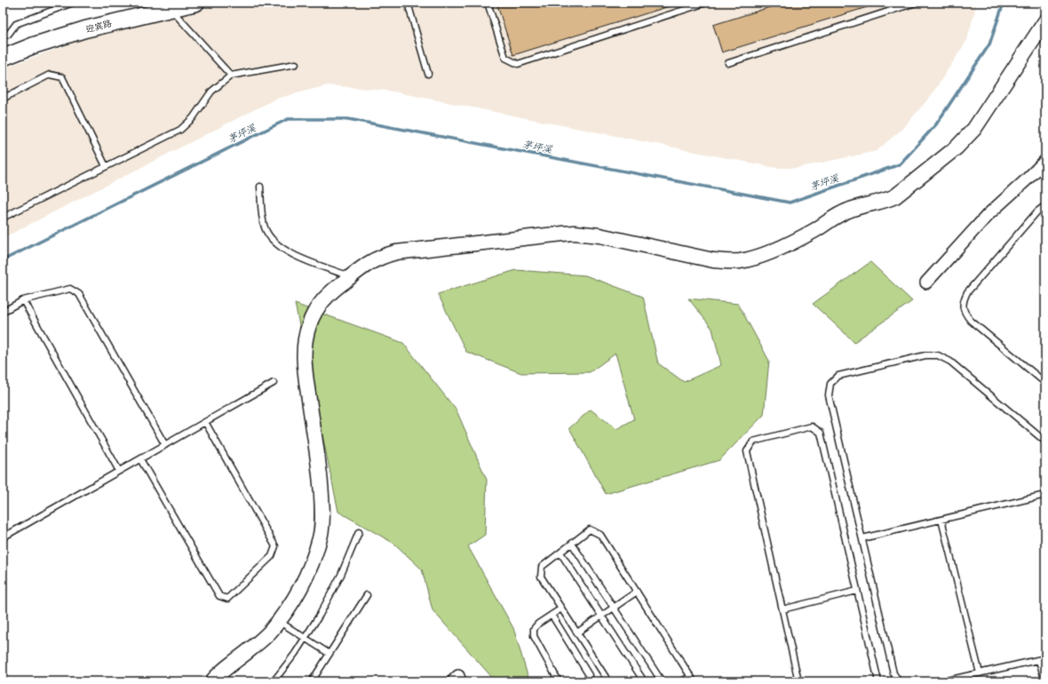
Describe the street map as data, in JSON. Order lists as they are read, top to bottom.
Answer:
{
  "streets": {
    "main road": ["迎宾路"]
  },
  "water": ["茅坪溪"]
}
